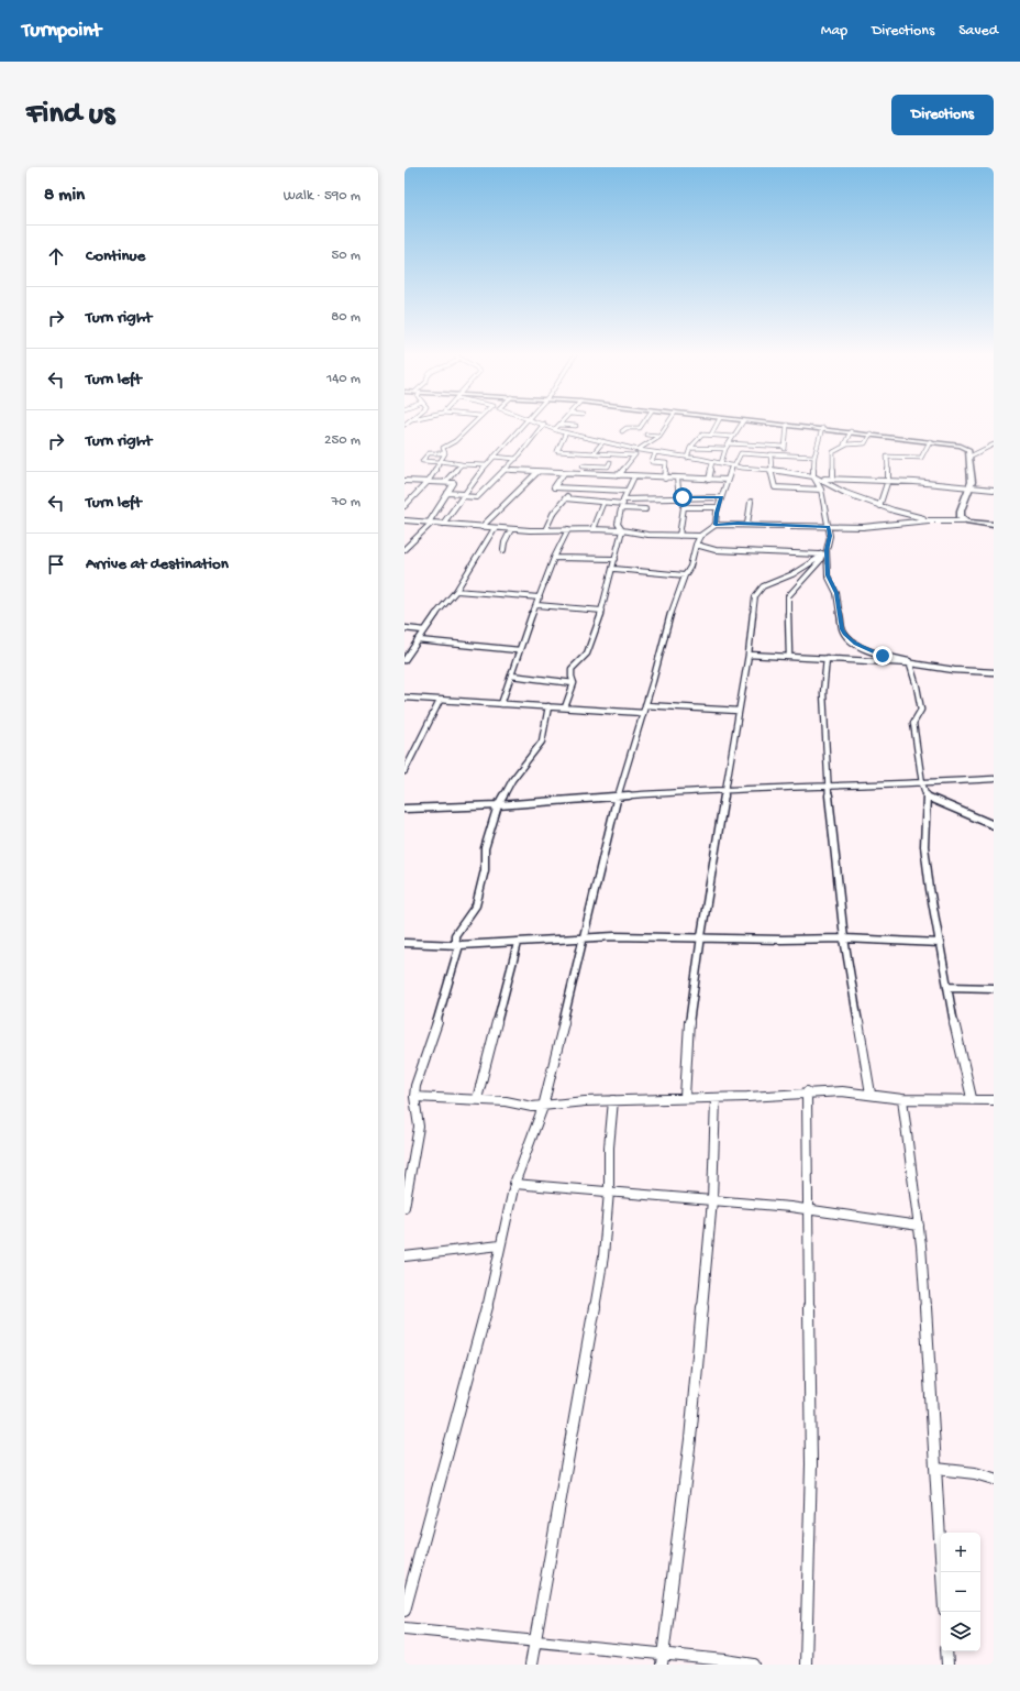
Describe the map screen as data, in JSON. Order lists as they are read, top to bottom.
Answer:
{
  "page": {
    "header": "Turnpoint",
    "nav": ["Map", "Directions", "Saved"],
    "buttons": "Directions",
    "title": "Find us",
    "heading": ["8 min", "Walk · 590 m"],
    "list": [
      ["Continue", "50 m"],
      ["Turn right", "80 m"],
      ["Turn left", "140 m"],
      ["Turn right", "250 m"],
      ["Turn left", "70 m"],
      "Arrive at destination"
    ],
    "map_buttons": ["+", "−"]
  }
}
